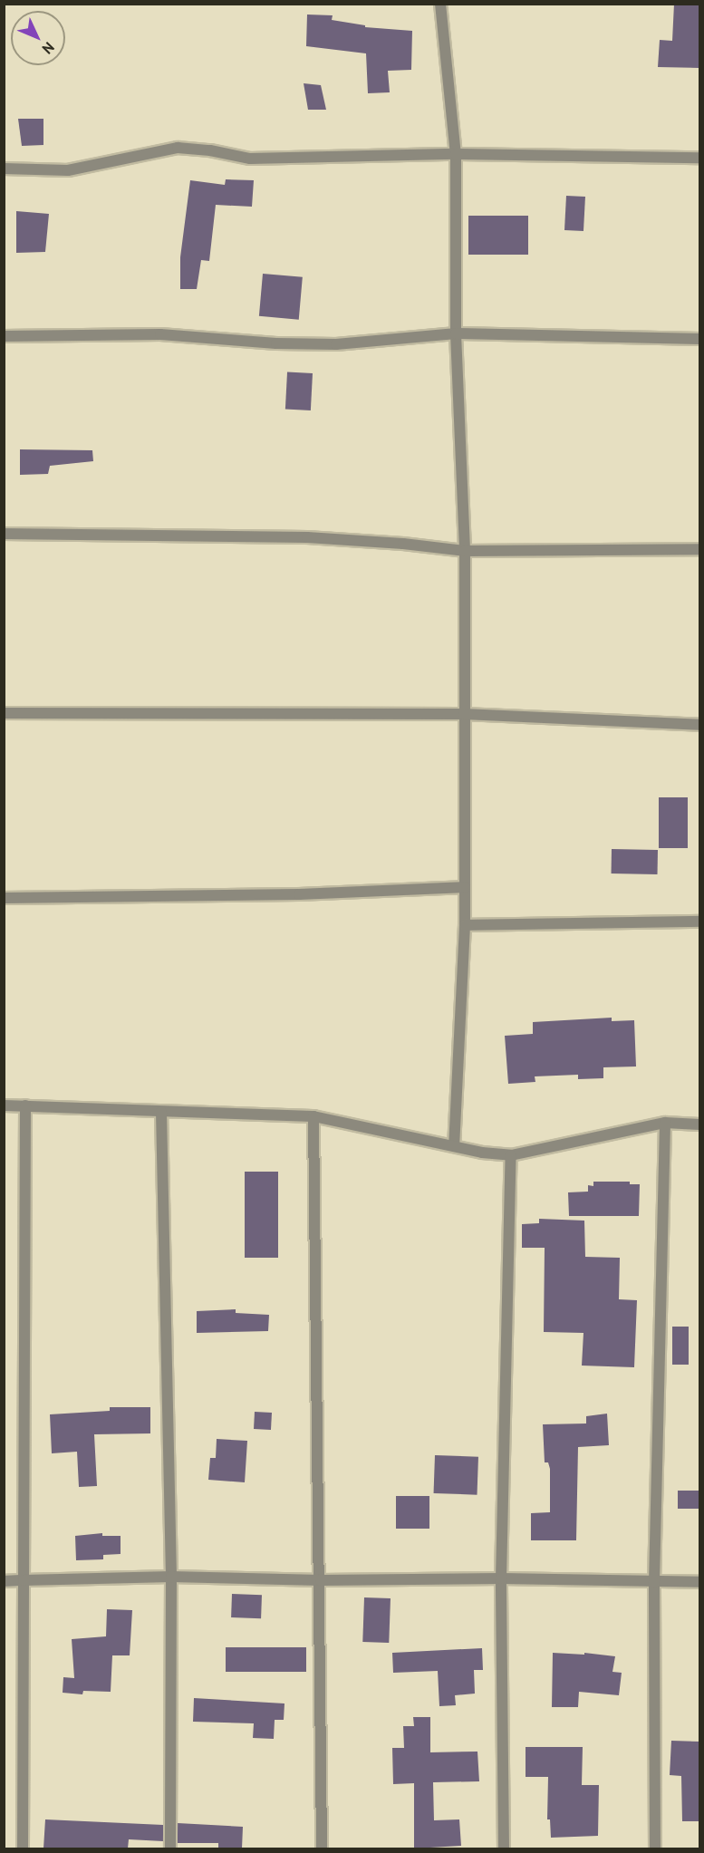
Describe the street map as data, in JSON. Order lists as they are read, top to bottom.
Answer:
{
  "north": "bottom right"
}
